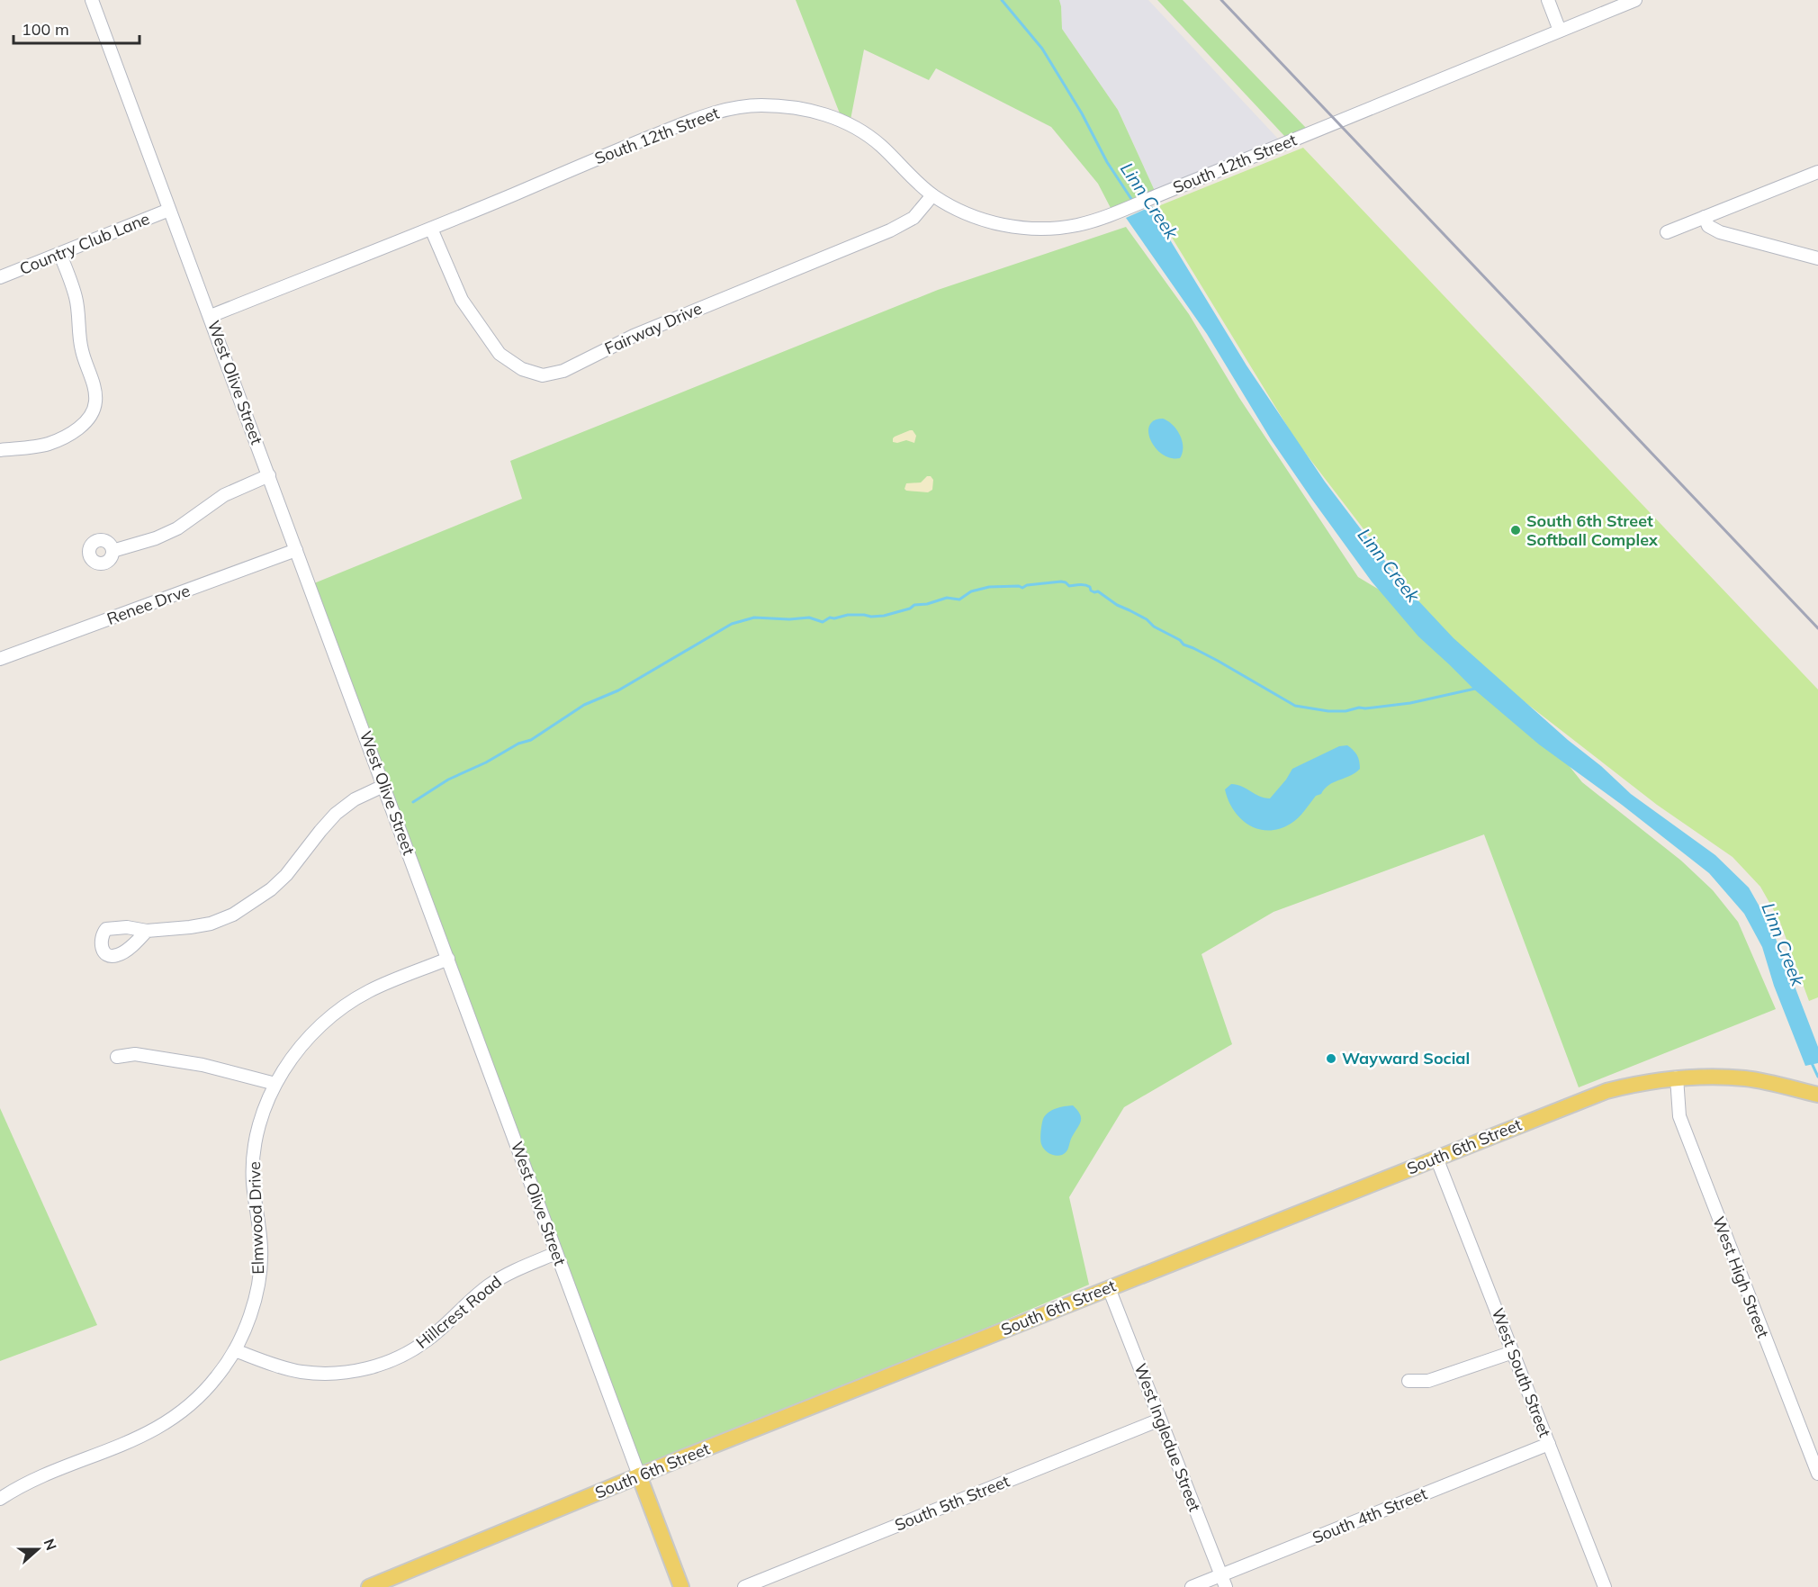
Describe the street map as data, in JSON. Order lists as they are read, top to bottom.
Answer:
{
  "streets": {
    "main road": ["West Olive Street", "South 6th Street"],
    "street": [
      "South 12th Street",
      "Country Club Lane",
      "Fairway Drive",
      "Renee Drve",
      "Elmwood Drive",
      "West High Street",
      "Hillcrest Road",
      "West South Street",
      "West Ingledue Street",
      "South 5th Street",
      "South 4th Street"
    ]
  },
  "crossings": [
    ["South 12th Street", "Fairway Drive"],
    ["South 12th Street", "West Olive Street"],
    ["Country Club Lane", "West Olive Street"],
    ["West Olive Street", "Renee Drve"],
    ["West Olive Street", "South 6th Street"],
    ["West Olive Street", "Elmwood Drive"],
    ["West Olive Street", "Hillcrest Road"],
    ["South 6th Street", "West High Street"],
    ["South 6th Street", "West South Street"],
    ["South 6th Street", "West Ingledue Street"],
    ["Elmwood Drive", "Hillcrest Road"],
    ["West South Street", "South 4th Street"],
    ["West Ingledue Street", "South 5th Street"],
    ["West Ingledue Street", "South 4th Street"]
  ],
  "water": ["Linn Creek"],
  "places": ["South 6th Street Softball Complex", "Wayward Social"],
  "scale_bar": "100 m",
  "north": "right"
}
